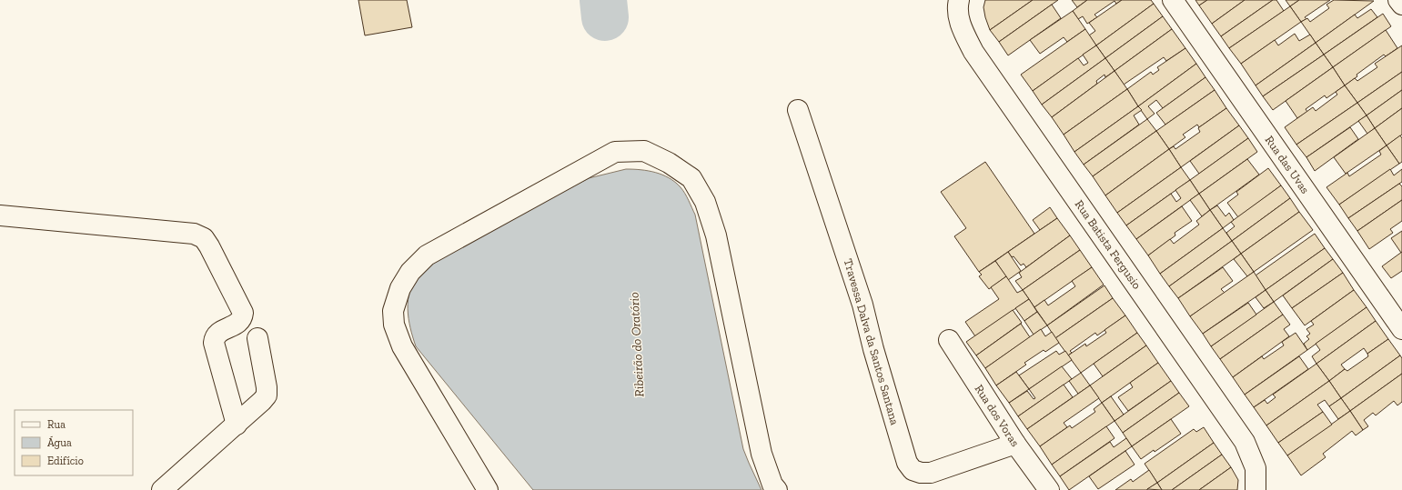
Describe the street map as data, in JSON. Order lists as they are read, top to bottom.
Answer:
{
  "streets": {
    "street": [
      "Rua das Uvas",
      "Rua Batista Fergusio",
      "Travessa Dalva da Santos Santana",
      "Rua dos Voras"
    ]
  },
  "crossings": [
    ["Travessa Dalva da Santos Santana", "Rua dos Voras"]
  ],
  "water": ["Ribeirão do Oratório"],
  "legend": ["Rua", "Água", "Edifício"]
}
